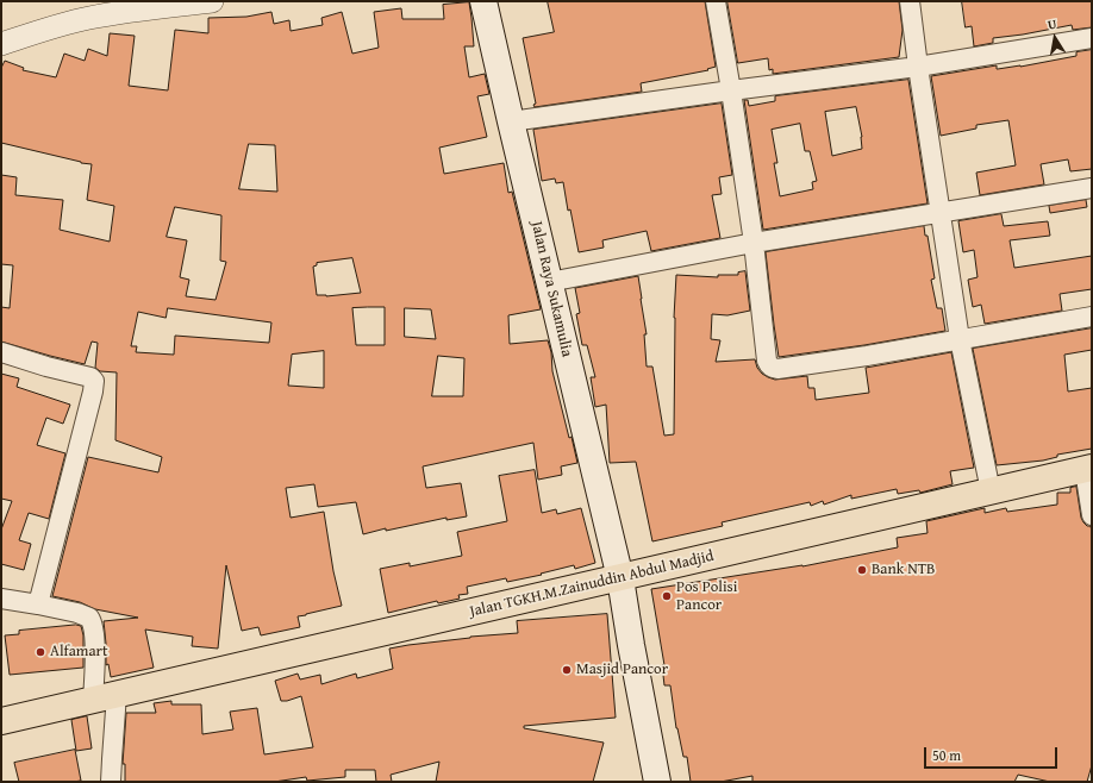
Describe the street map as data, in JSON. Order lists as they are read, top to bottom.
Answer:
{
  "streets": {
    "main road": ["Jalan Raya Sukamulia", "Jalan TGKH.M.Zainuddin Abdul Madjid"]
  },
  "crossings": [
    ["Jalan Raya Sukamulia", "Jalan TGKH.M.Zainuddin Abdul Madjid"]
  ],
  "places": [
    "Bank NTB",
    "Pos Polisi Pancor",
    "Alfamart",
    "Masjid Pancor"
  ],
  "scale_bar": "50 m",
  "north": "top"
}
